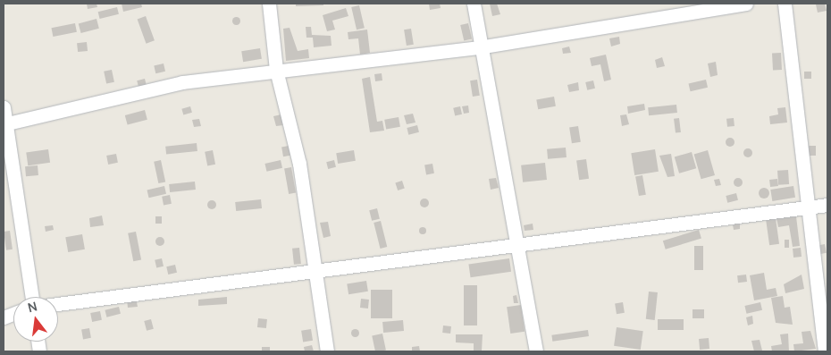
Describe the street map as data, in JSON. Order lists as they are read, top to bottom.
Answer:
{
  "north": "top"
}
